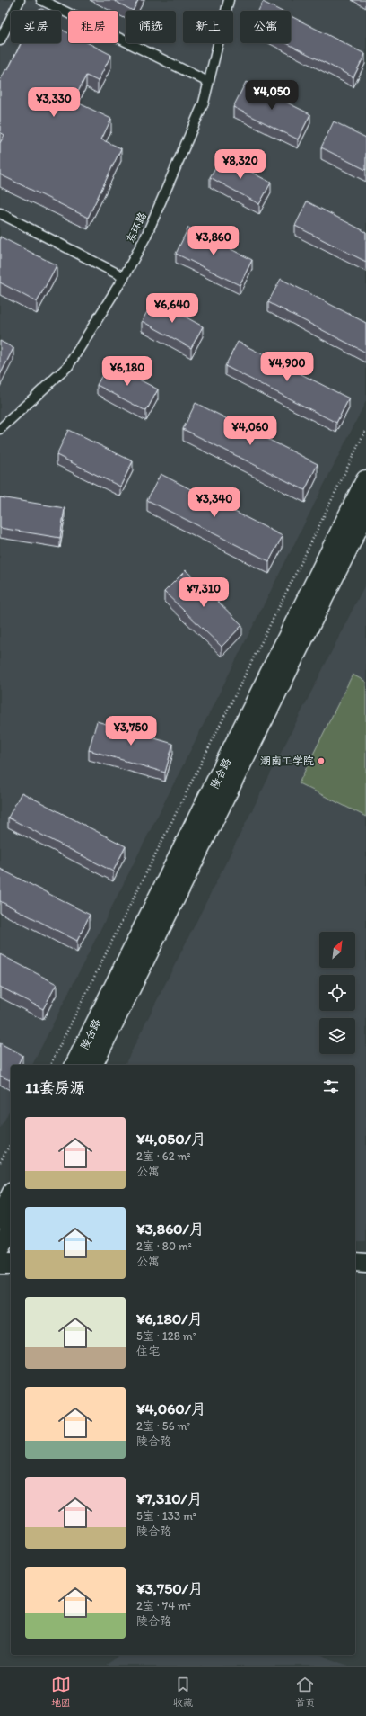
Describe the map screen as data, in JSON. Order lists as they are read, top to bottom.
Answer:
{
  "streets": {
    "street": ["陵合路"],
    "lane": ["东环路"]
  },
  "places": ["湖南工学院"],
  "north": "top right",
  "page": {
    "chip": [
      "买房",
      "租房",
      "筛选",
      "新上",
      "公寓"
    ],
    "price": [
      "¥4,050",
      "¥3,330",
      "¥8,320",
      "¥3,860",
      "¥6,640",
      "¥4,900",
      "¥6,180",
      "¥4,060",
      "¥3,340",
      "¥7,310",
      "¥3,750"
    ],
    "heading": "11套房源",
    "list": [
      {
        "name": "¥4,050/月",
        "note": "2室 · 62 m² · 公寓"
      },
      {
        "name": "¥3,860/月",
        "note": "2室 · 80 m² · 公寓"
      },
      {
        "name": "¥6,180/月",
        "note": "5室 · 128 m² · 住宅"
      },
      {
        "name": "¥4,060/月",
        "note": "2室 · 56 m² · 陵合路"
      },
      {
        "name": "¥7,310/月",
        "note": "5室 · 133 m² · 陵合路"
      },
      {
        "name": "¥3,750/月",
        "note": "2室 · 74 m² · 陵合路"
      }
    ],
    "tabs": ["地图", "收藏", "首页"]
  }
}
